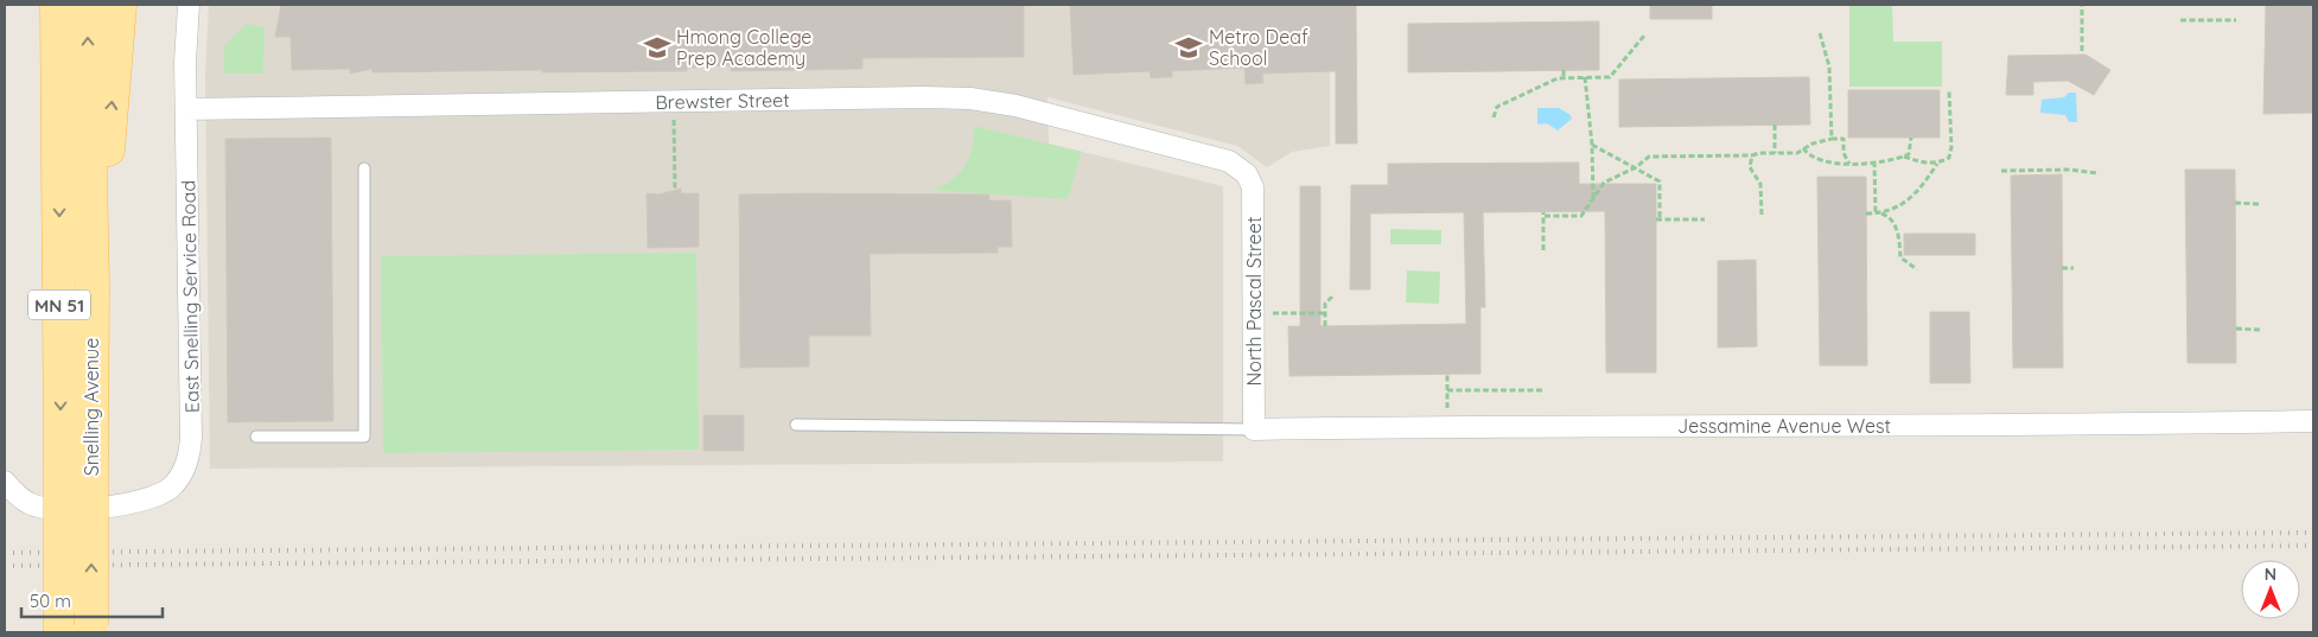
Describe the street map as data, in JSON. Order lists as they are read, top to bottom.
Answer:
{
  "streets": {
    "main road": ["MN 51", "Snelling Avenue"],
    "street": [
      "Brewster Street",
      "East Snelling Service Road",
      "North Pascal Street",
      "Jessamine Avenue West"
    ]
  },
  "crossings": [
    ["Brewster Street", "East Snelling Service Road"],
    ["Brewster Street", "North Pascal Street"],
    ["North Pascal Street", "Jessamine Avenue West"]
  ],
  "places": {
    "school or university": ["Hmong College Prep Academy", "Metro Deaf School"]
  },
  "scale_bar": "50 m",
  "north": "top"
}
